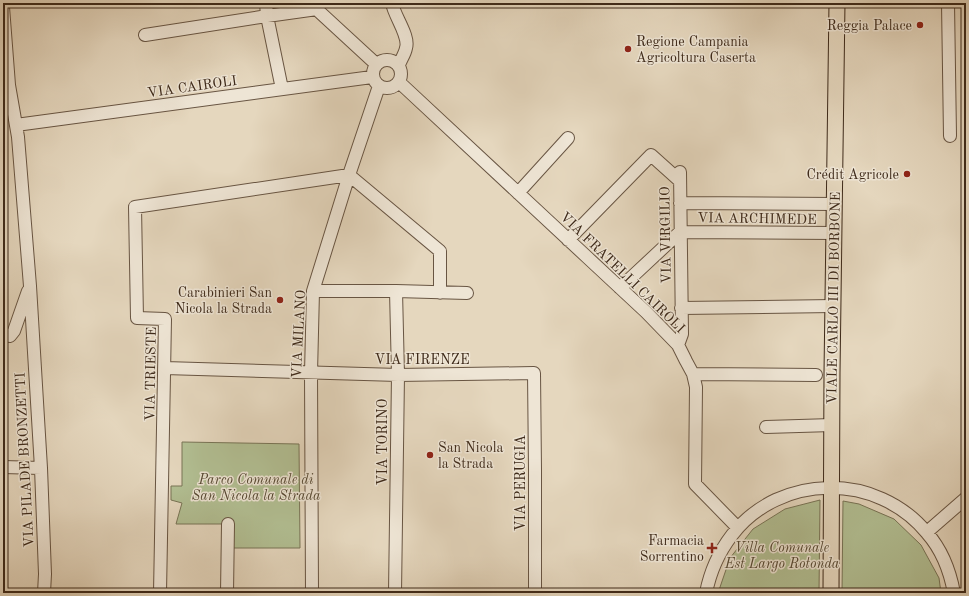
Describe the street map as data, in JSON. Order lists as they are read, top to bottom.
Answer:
{
  "streets": {
    "main road": ["VIALE CARLO III DI BORBONE"],
    "street": [
      "VIA CAIROLI",
      "VIA ARCHIMEDE",
      "VIA VIRGILIO",
      "VIA FRATELLI CAIROLI",
      "VIA MILANO",
      "VIA FIRENZE",
      "VIA TRIESTE",
      "VIA TORINO",
      "VIA PILADE BRONZETTI",
      "VIA PERUGIA"
    ]
  },
  "crossings": [
    ["VIA CAIROLI", "VIA FRATELLI CAIROLI"],
    ["VIA CAIROLI", "VIA MILANO"],
    ["VIA CAIROLI", "VIA PILADE BRONZETTI"],
    ["VIA ARCHIMEDE", "VIA VIRGILIO"],
    ["VIA ARCHIMEDE", "VIALE CARLO III DI BORBONE"],
    ["VIA VIRGILIO", "VIA FRATELLI CAIROLI"],
    ["VIA FRATELLI CAIROLI", "VIA MILANO"],
    ["VIA MILANO", "VIA FIRENZE"],
    ["VIA MILANO", "VIA TRIESTE"],
    ["VIA FIRENZE", "VIA TRIESTE"],
    ["VIA FIRENZE", "VIA TORINO"],
    ["VIA FIRENZE", "VIA PERUGIA"]
  ],
  "parks": ["Parco Comunale di San Nicola la Strada", "Villa Comunale Est Largo Rotonda"],
  "places": {
    "other": [
      "Reggia Palace",
      "Regione Campania Agricoltura Caserta",
      "Crédit Agricole",
      "Carabinieri San Nicola la Strada",
      "San Nicola la Strada"
    ],
    "health": ["Farmacia Sorrentino"]
  }
}
